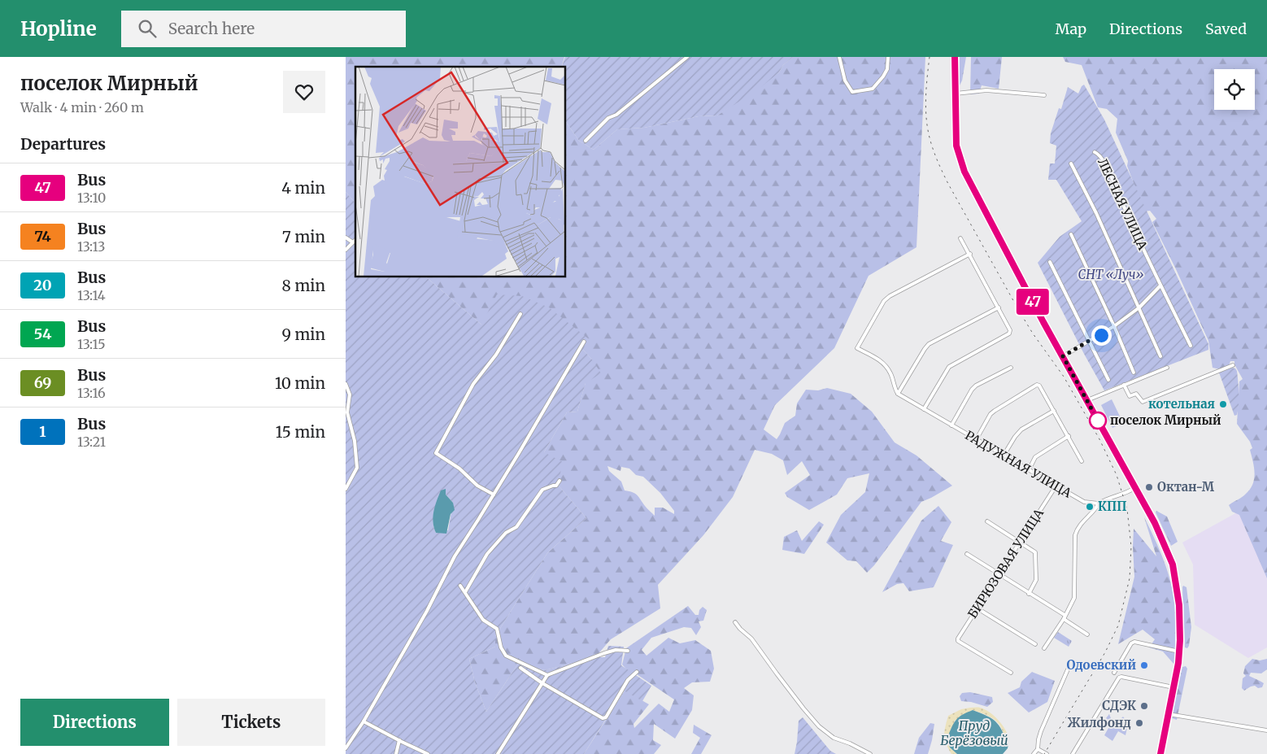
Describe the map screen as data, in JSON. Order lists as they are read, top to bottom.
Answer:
{
  "streets": {
    "street": ["ЛЕСНАЯ УЛИЦА", "РАДУЖНАЯ УЛИЦА", "БИРЮЗОВАЯ УЛИЦА"]
  },
  "crossings": [
    ["РАДУЖНАЯ УЛИЦА", "БИРЮЗОВАЯ УЛИЦА"]
  ],
  "water": ["Пруд Берёзовый"],
  "parks": ["СНТ «Луч»"],
  "places": [
    "котельная",
    "поселок Мирный",
    "Октан-М",
    "КПП",
    "Одоевский",
    "СДЭК",
    "Жилфонд"
  ],
  "lines": ["bus line 47"],
  "page": {
    "header": "Hopline",
    "search": "Search here",
    "nav": ["Map", "Directions", "Saved"],
    "heading": [
      ["поселок Мирный", "Walk · 4 min · 260 m"],
      "Departures"
    ],
    "on_map": "47",
    "list": [
      {
        "mark": "47",
        "name": "Bus",
        "note": "13:10",
        "value": "4 min"
      },
      {
        "mark": "74",
        "name": "Bus",
        "note": "13:13",
        "value": "7 min"
      },
      {
        "mark": "20",
        "name": "Bus",
        "note": "13:14",
        "value": "8 min"
      },
      {
        "mark": "54",
        "name": "Bus",
        "note": "13:15",
        "value": "9 min"
      },
      {
        "mark": "69",
        "name": "Bus",
        "note": "13:16",
        "value": "10 min"
      },
      {
        "mark": "1",
        "name": "Bus",
        "note": "13:21",
        "value": "15 min"
      }
    ],
    "buttons": ["Directions", "Tickets"]
  }
}
